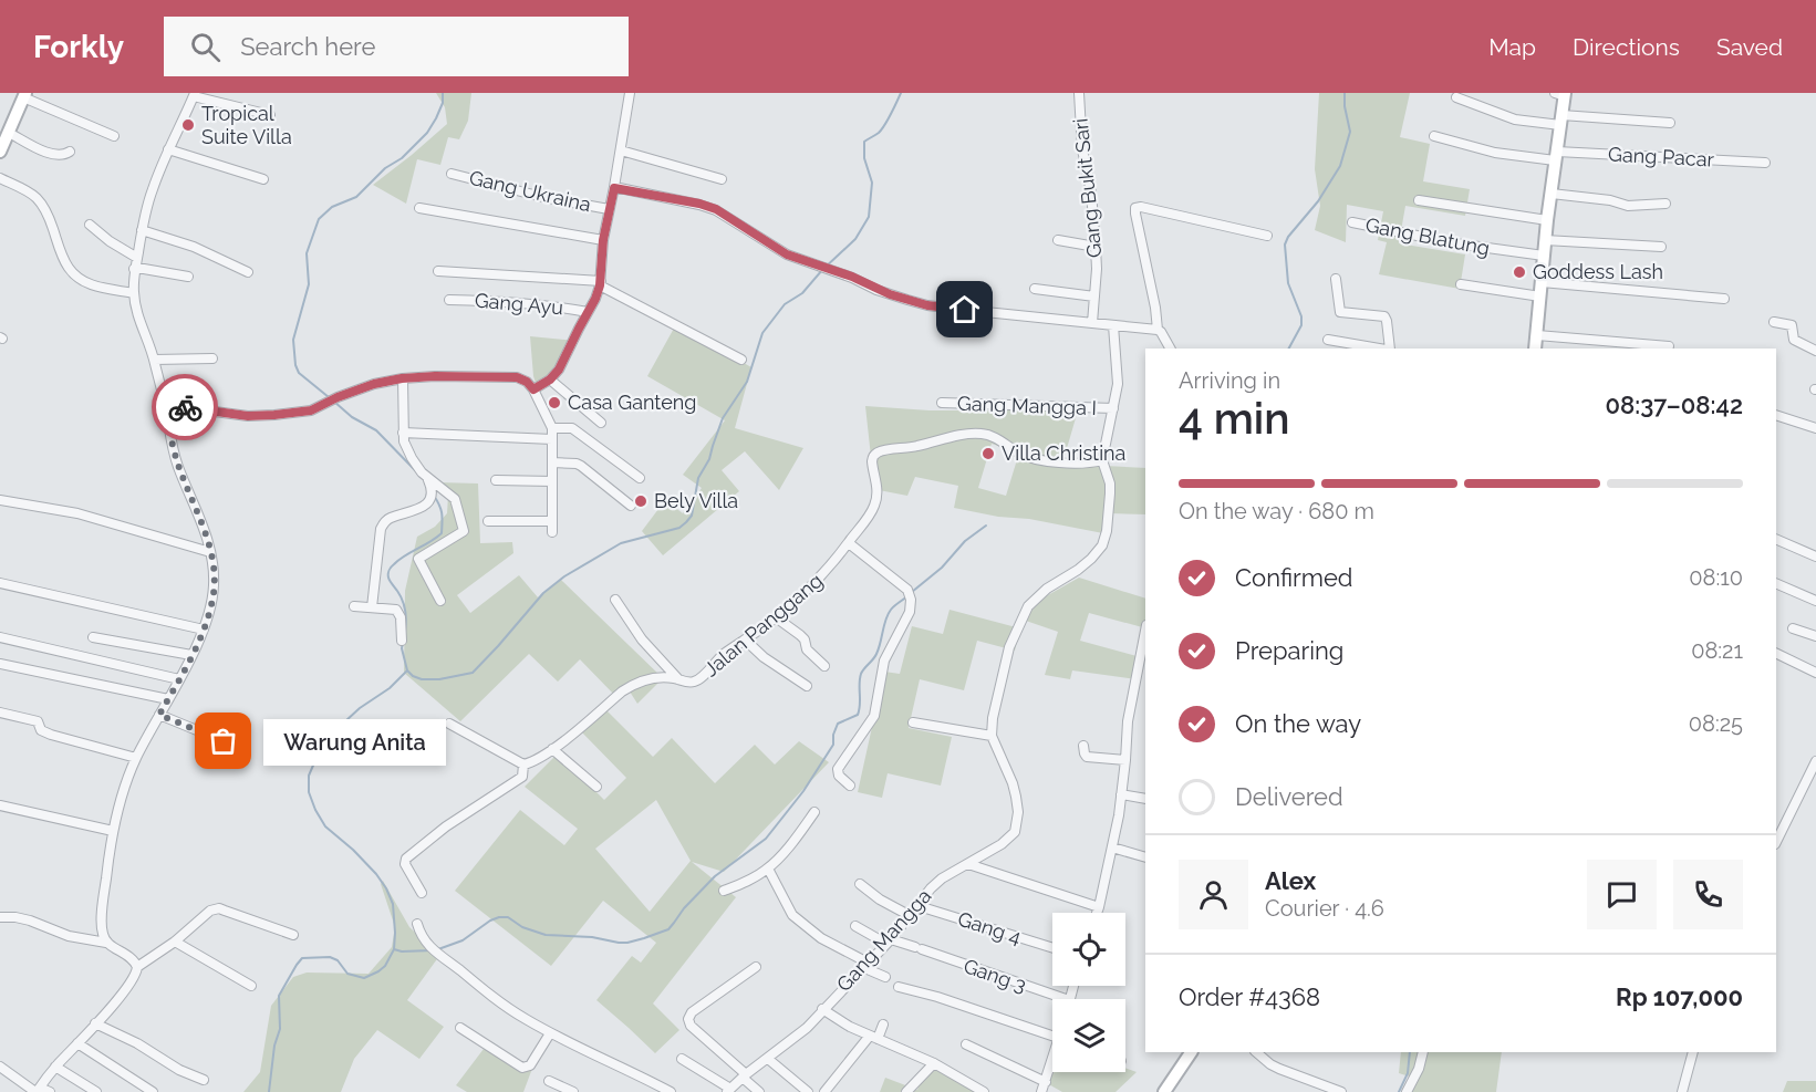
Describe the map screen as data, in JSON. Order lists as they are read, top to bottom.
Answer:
{
  "streets": {
    "street": [
      "Gang Pacar",
      "Gang Bukit Sari",
      "Gang Ukraina",
      "Gang Blatung",
      "Gang Ayu",
      "Gang Mangga I",
      "Jalan Panggang",
      "Gang 4",
      "Gang Mangga",
      "Gang 3"
    ]
  },
  "crossings": [
    ["Gang 4", "Gang Mangga"],
    ["Gang Mangga", "Gang 3"]
  ],
  "places": [
    "Tropical Suite Villa",
    "Goddess Lash",
    "Casa Ganteng",
    "Villa Christina",
    "Bely Villa",
    "Warung Anita"
  ],
  "page": {
    "header": "Forkly",
    "search": "Search here",
    "nav": ["Map", "Directions", "Saved"],
    "heading": ["4 min", "Arriving in", "08:37–08:42"],
    "panel": [
      "Alex",
      "Courier · 4.6",
      "Order #4368",
      "Rp 107,000"
    ],
    "bar": "On the way · 680 m",
    "list": [
      ["Confirmed", "08:10"],
      ["Preparing", "08:21"],
      ["On the way", "08:25"],
      "Delivered"
    ],
    "bubble": "Warung Anita"
  }
}
